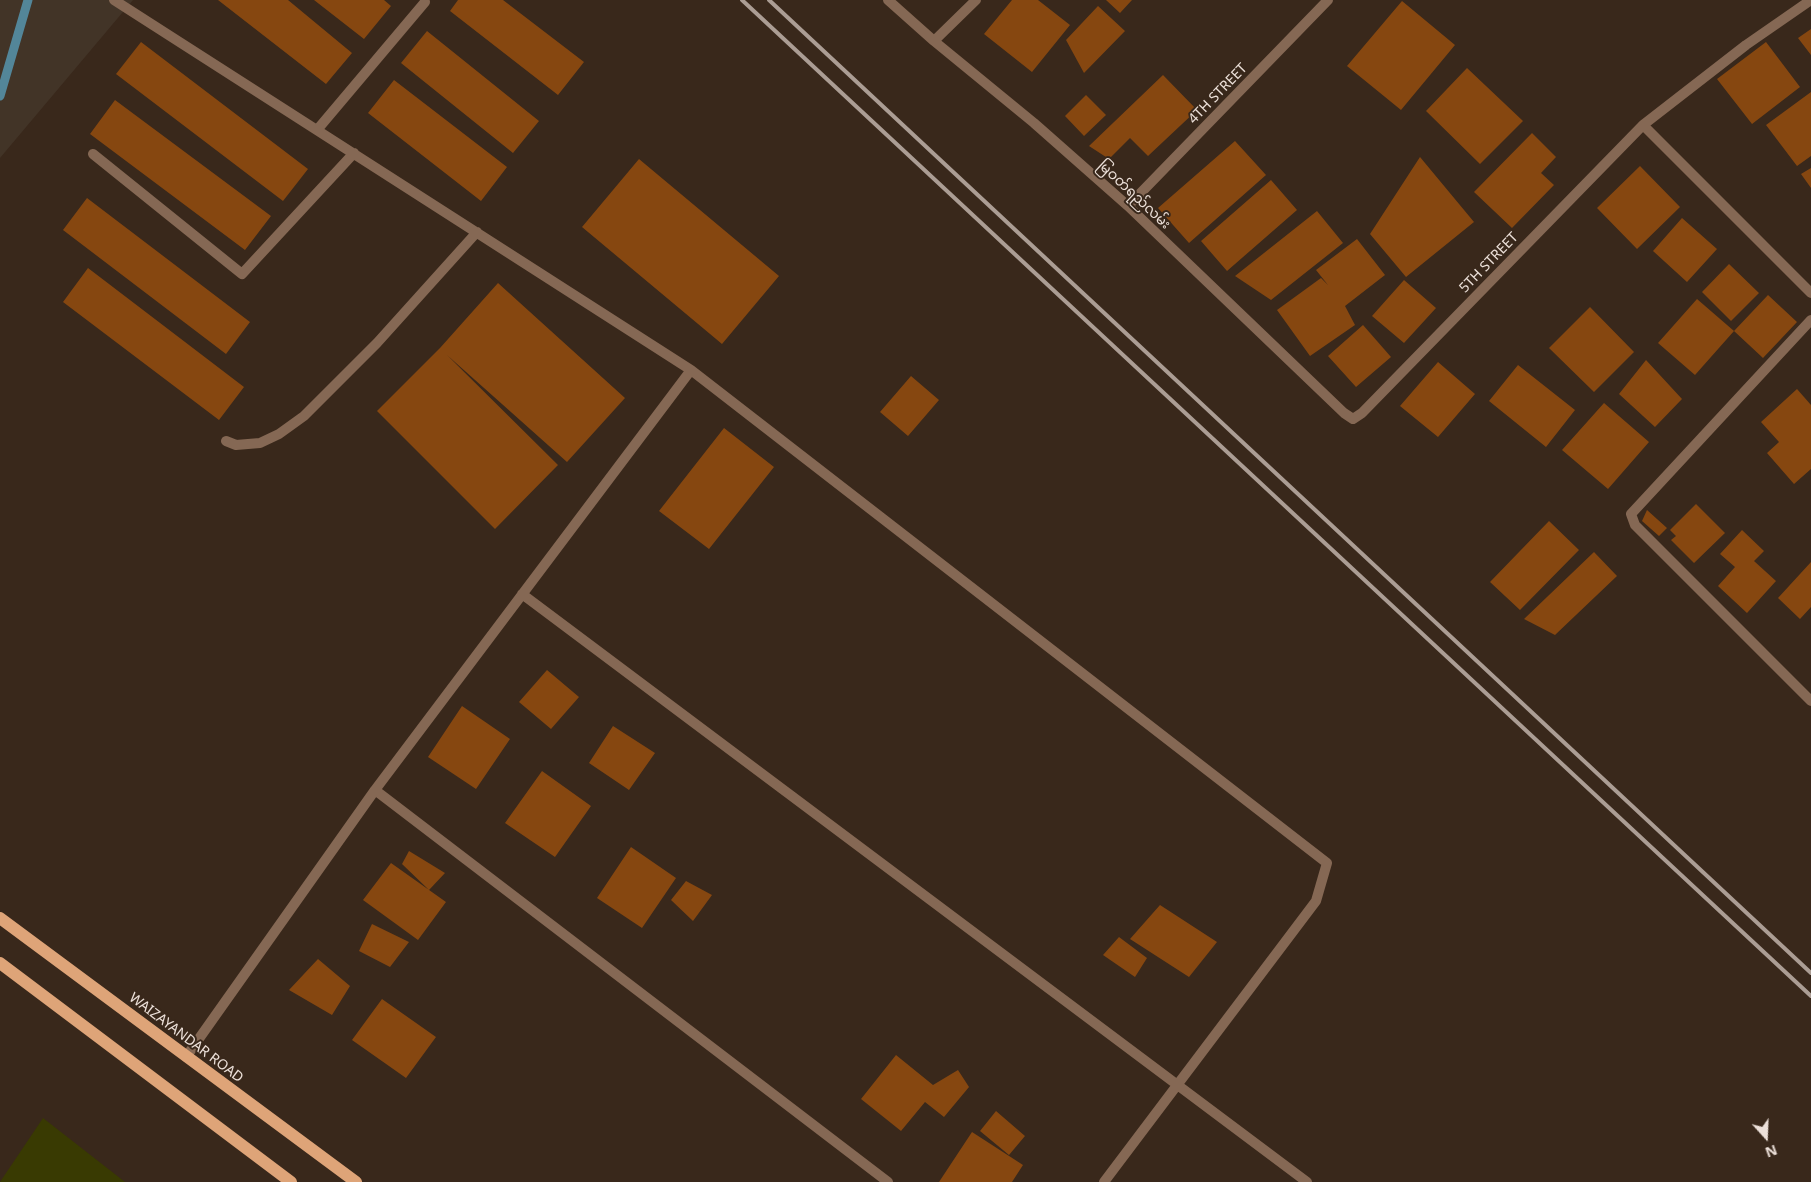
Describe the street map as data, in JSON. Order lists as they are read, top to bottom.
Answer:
{
  "streets": {
    "main road": ["WAIZAYANDAR ROAD"],
    "street": ["4TH STREET", "မြဝတ်ရည်လမ်း", "5TH STREET"]
  },
  "crossings": [
    ["4TH STREET", "မြဝတ်ရည်လမ်း"],
    ["မြဝတ်ရည်လမ်း", "5TH STREET"]
  ],
  "north": "bottom"
}
